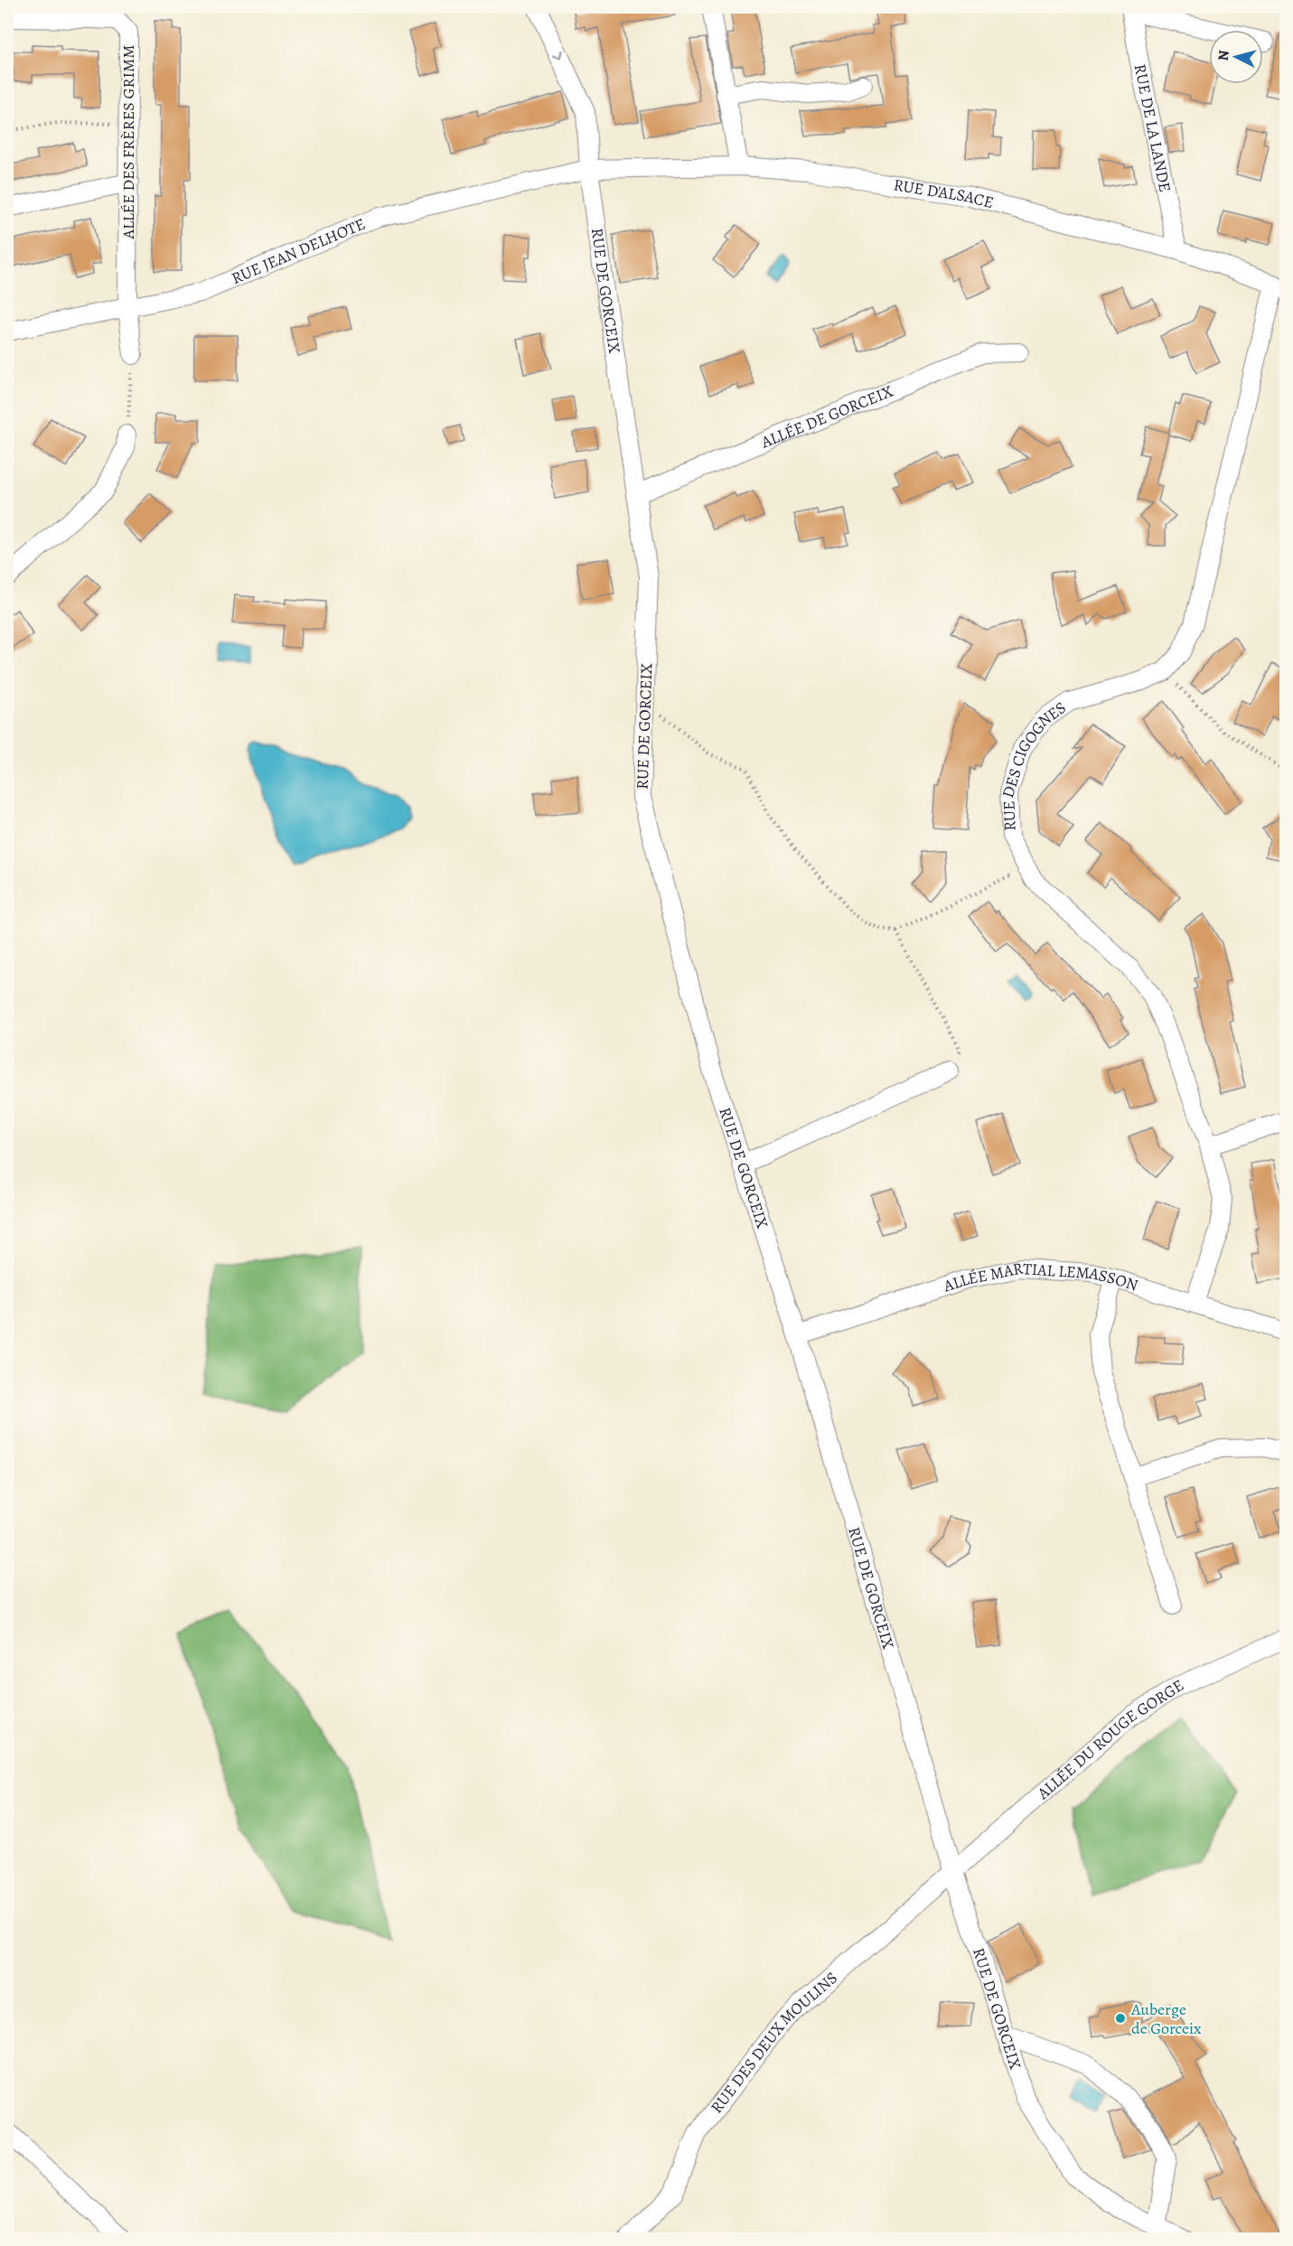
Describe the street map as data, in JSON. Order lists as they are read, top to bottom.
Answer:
{
  "streets": {
    "street": [
      "RUE DE LA LANDE",
      "ALLÉE DES FRÈRES GRIMM",
      "RUE D'ALSACE",
      "RUE JEAN DELHOTE",
      "RUE DE GORCEIX",
      "ALLÉE DE GORCEIX",
      "RUE DES CIGOGNES",
      "ALLÉE MARTIAL LEMASSON",
      "ALLÉE DU ROUGE GORGE",
      "RUE DES DEUX MOULINS"
    ]
  },
  "crossings": [
    ["RUE DE LA LANDE", "RUE D'ALSACE"],
    ["ALLÉE DES FRÈRES GRIMM", "RUE JEAN DELHOTE"],
    ["RUE D'ALSACE", "RUE JEAN DELHOTE"],
    ["RUE D'ALSACE", "RUE DE GORCEIX"],
    ["RUE D'ALSACE", "RUE DES CIGOGNES"],
    ["RUE JEAN DELHOTE", "RUE DE GORCEIX"],
    ["RUE DE GORCEIX", "ALLÉE DE GORCEIX"],
    ["RUE DE GORCEIX", "ALLÉE MARTIAL LEMASSON"],
    ["RUE DE GORCEIX", "ALLÉE DU ROUGE GORGE"],
    ["RUE DE GORCEIX", "RUE DES DEUX MOULINS"],
    ["RUE DES CIGOGNES", "ALLÉE MARTIAL LEMASSON"],
    ["ALLÉE DU ROUGE GORGE", "RUE DES DEUX MOULINS"]
  ],
  "places": ["Auberge de Gorceix"],
  "north": "left"
}
